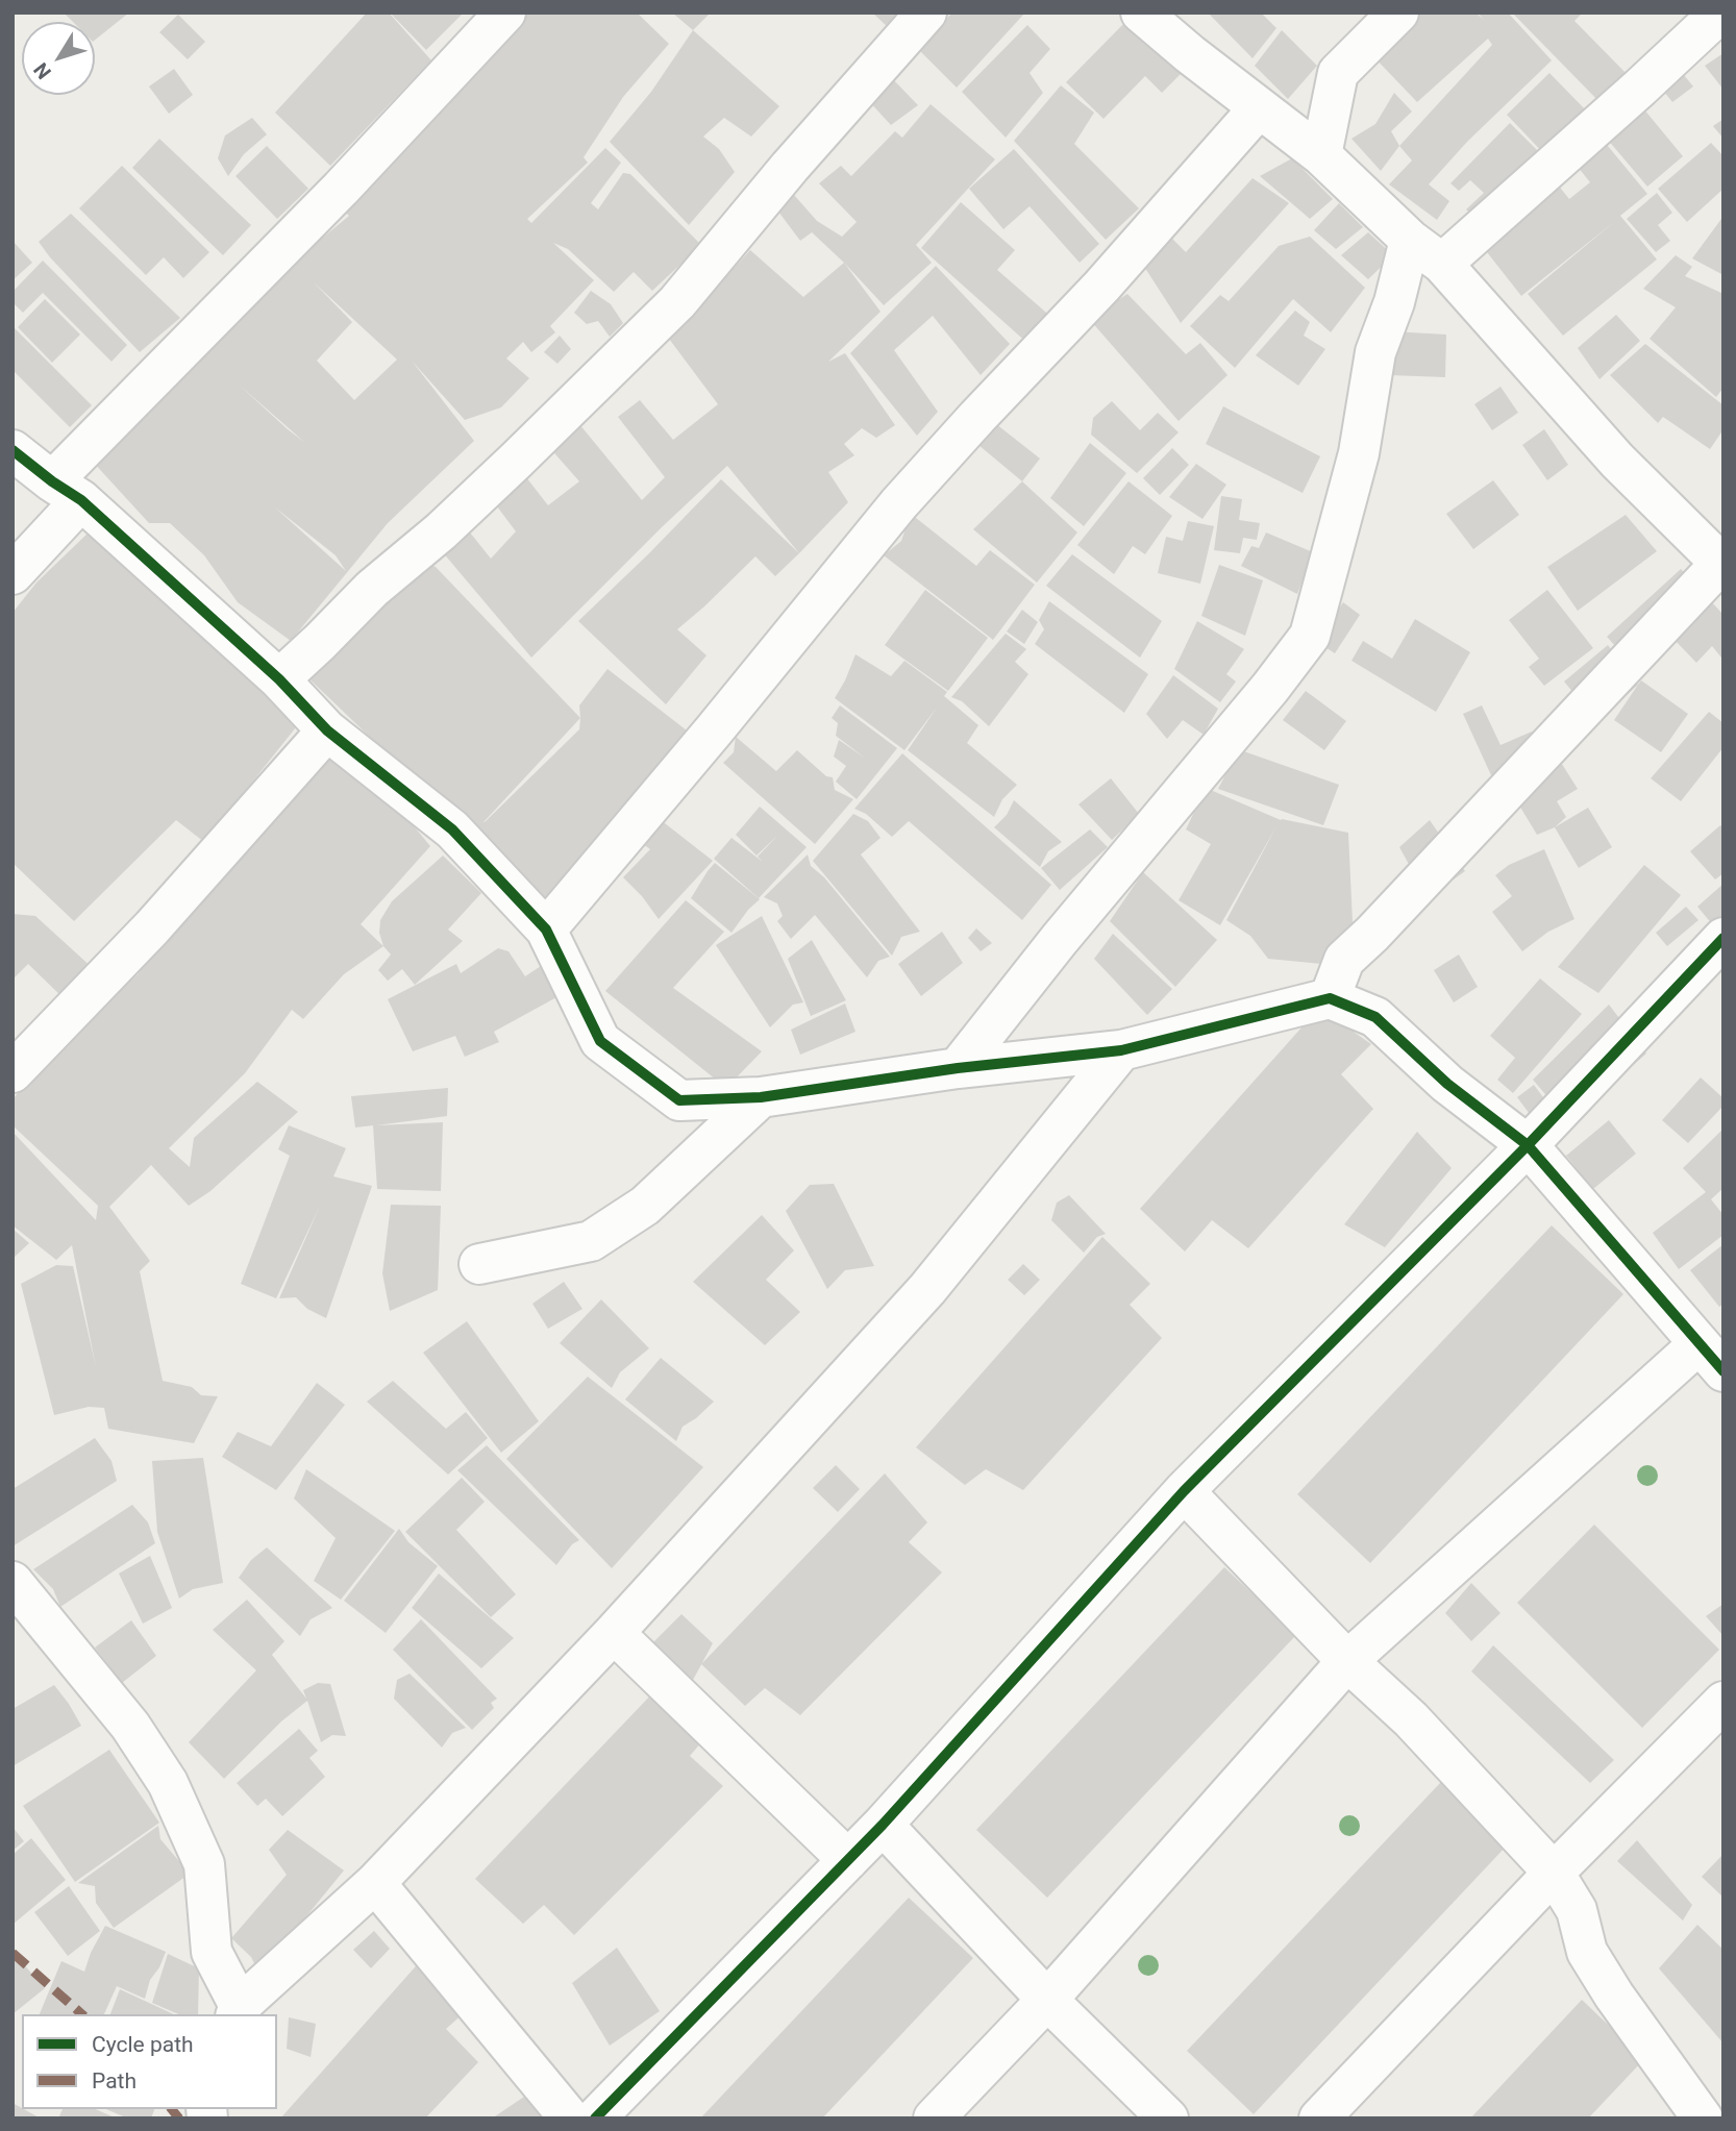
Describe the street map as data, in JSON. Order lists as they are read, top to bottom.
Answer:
{
  "legend": ["Cycle path", "Path"],
  "north": "bottom left"
}
